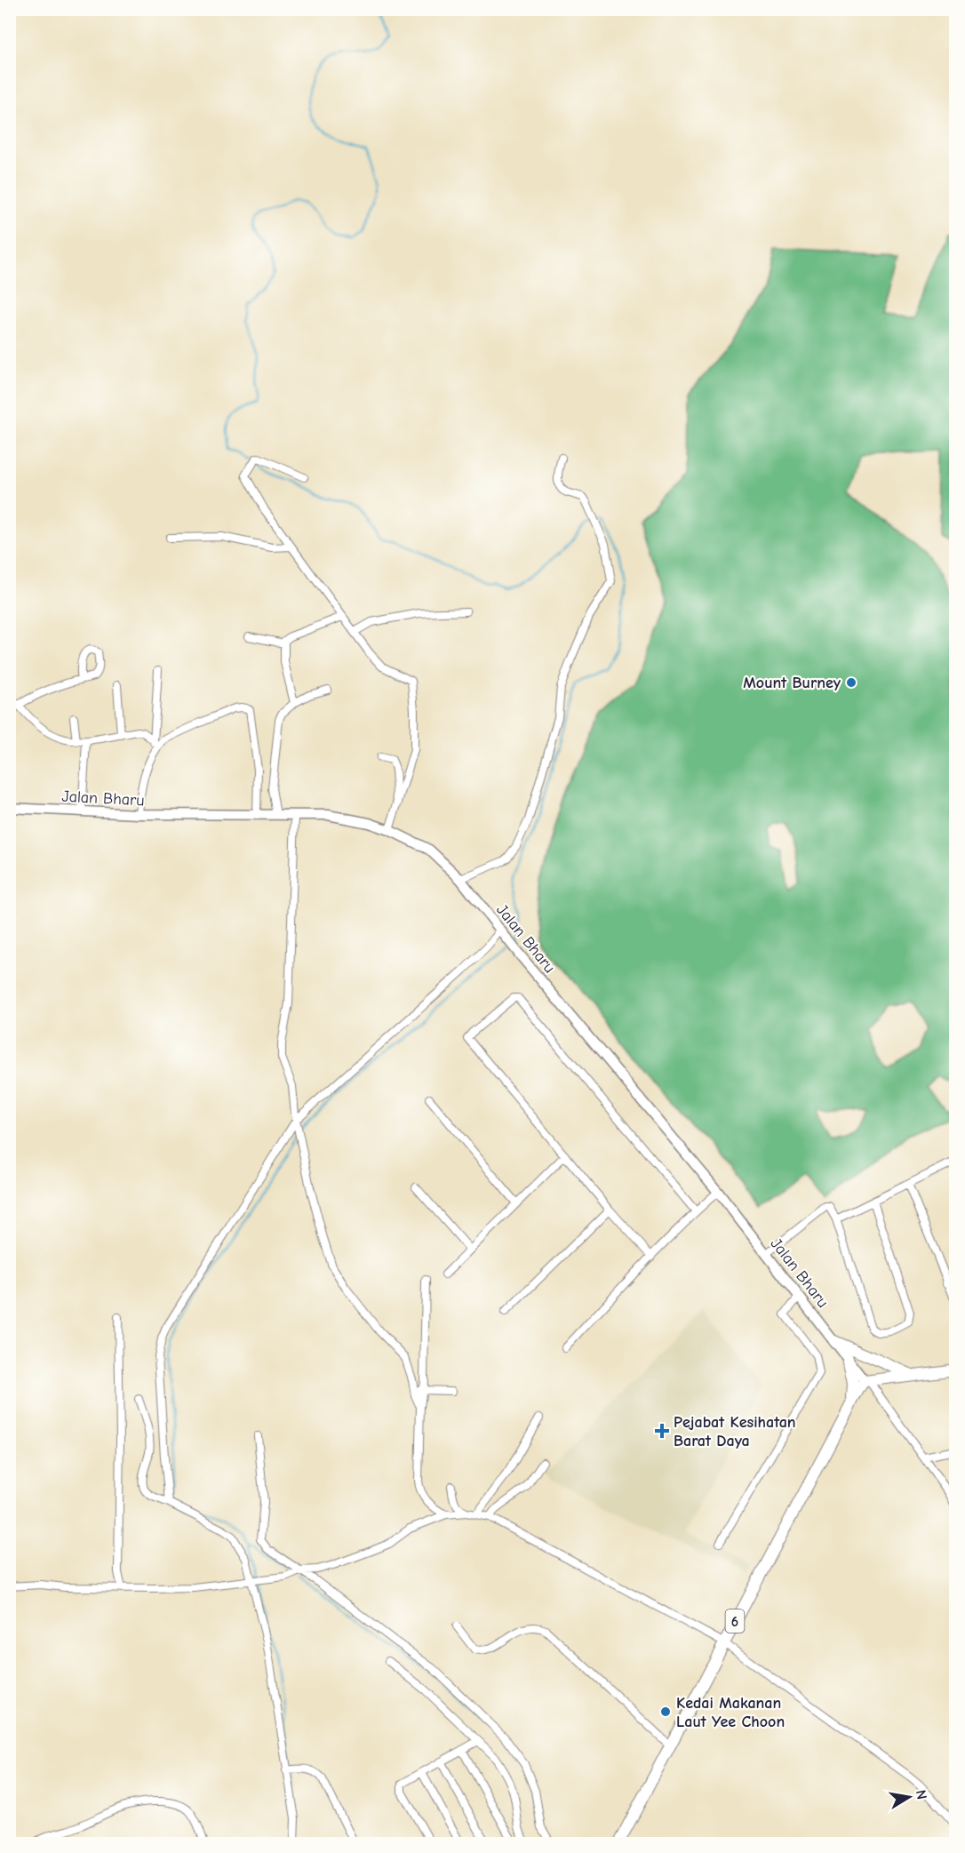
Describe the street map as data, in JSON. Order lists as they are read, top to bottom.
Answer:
{
  "streets": {
    "main road": ["Jalan Bharu", "6"]
  },
  "crossings": [
    ["Jalan Bharu", "6"]
  ],
  "places": {
    "other": ["Mount Burney", "Kedai Makanan Laut Yee Choon"],
    "health": ["Pejabat Kesihatan Barat Daya"]
  },
  "north": "right"
}
